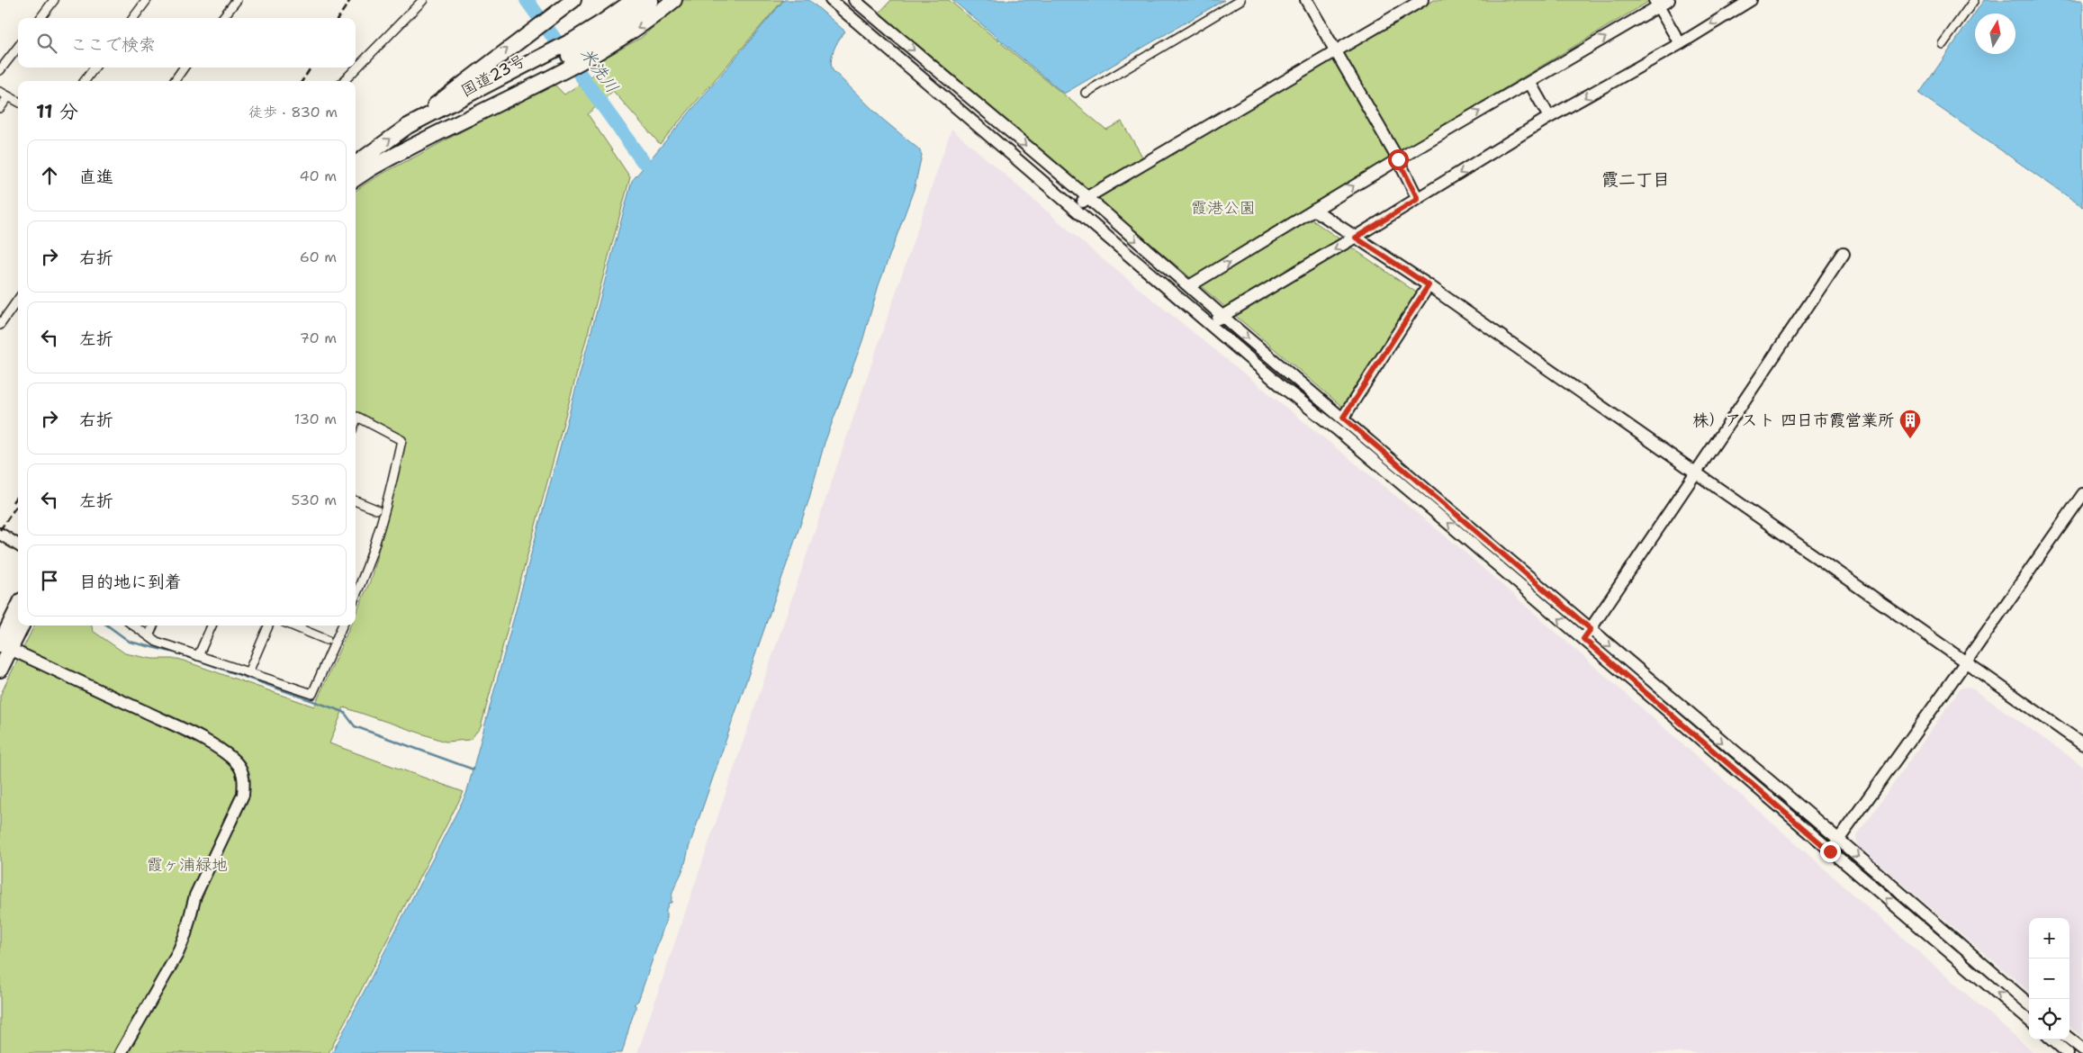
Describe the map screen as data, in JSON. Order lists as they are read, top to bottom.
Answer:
{
  "streets": {
    "highway": ["国道23号"]
  },
  "districts": ["霞二丁目"],
  "water": ["米洗川"],
  "parks": ["霞港公園", "霞ヶ浦緑地"],
  "places": {
    "building": ["株）アスト 四日市霞営業所"]
  },
  "north": "top",
  "page": {
    "search": "ここで検索",
    "heading": ["11 分", "徒歩 · 830 m"],
    "list": [
      ["直進", "40 m"],
      ["右折", "60 m"],
      ["左折", "70 m"],
      ["右折", "130 m"],
      ["左折", "530 m"],
      "目的地に到着"
    ],
    "map_buttons": ["+", "−"]
  }
}
